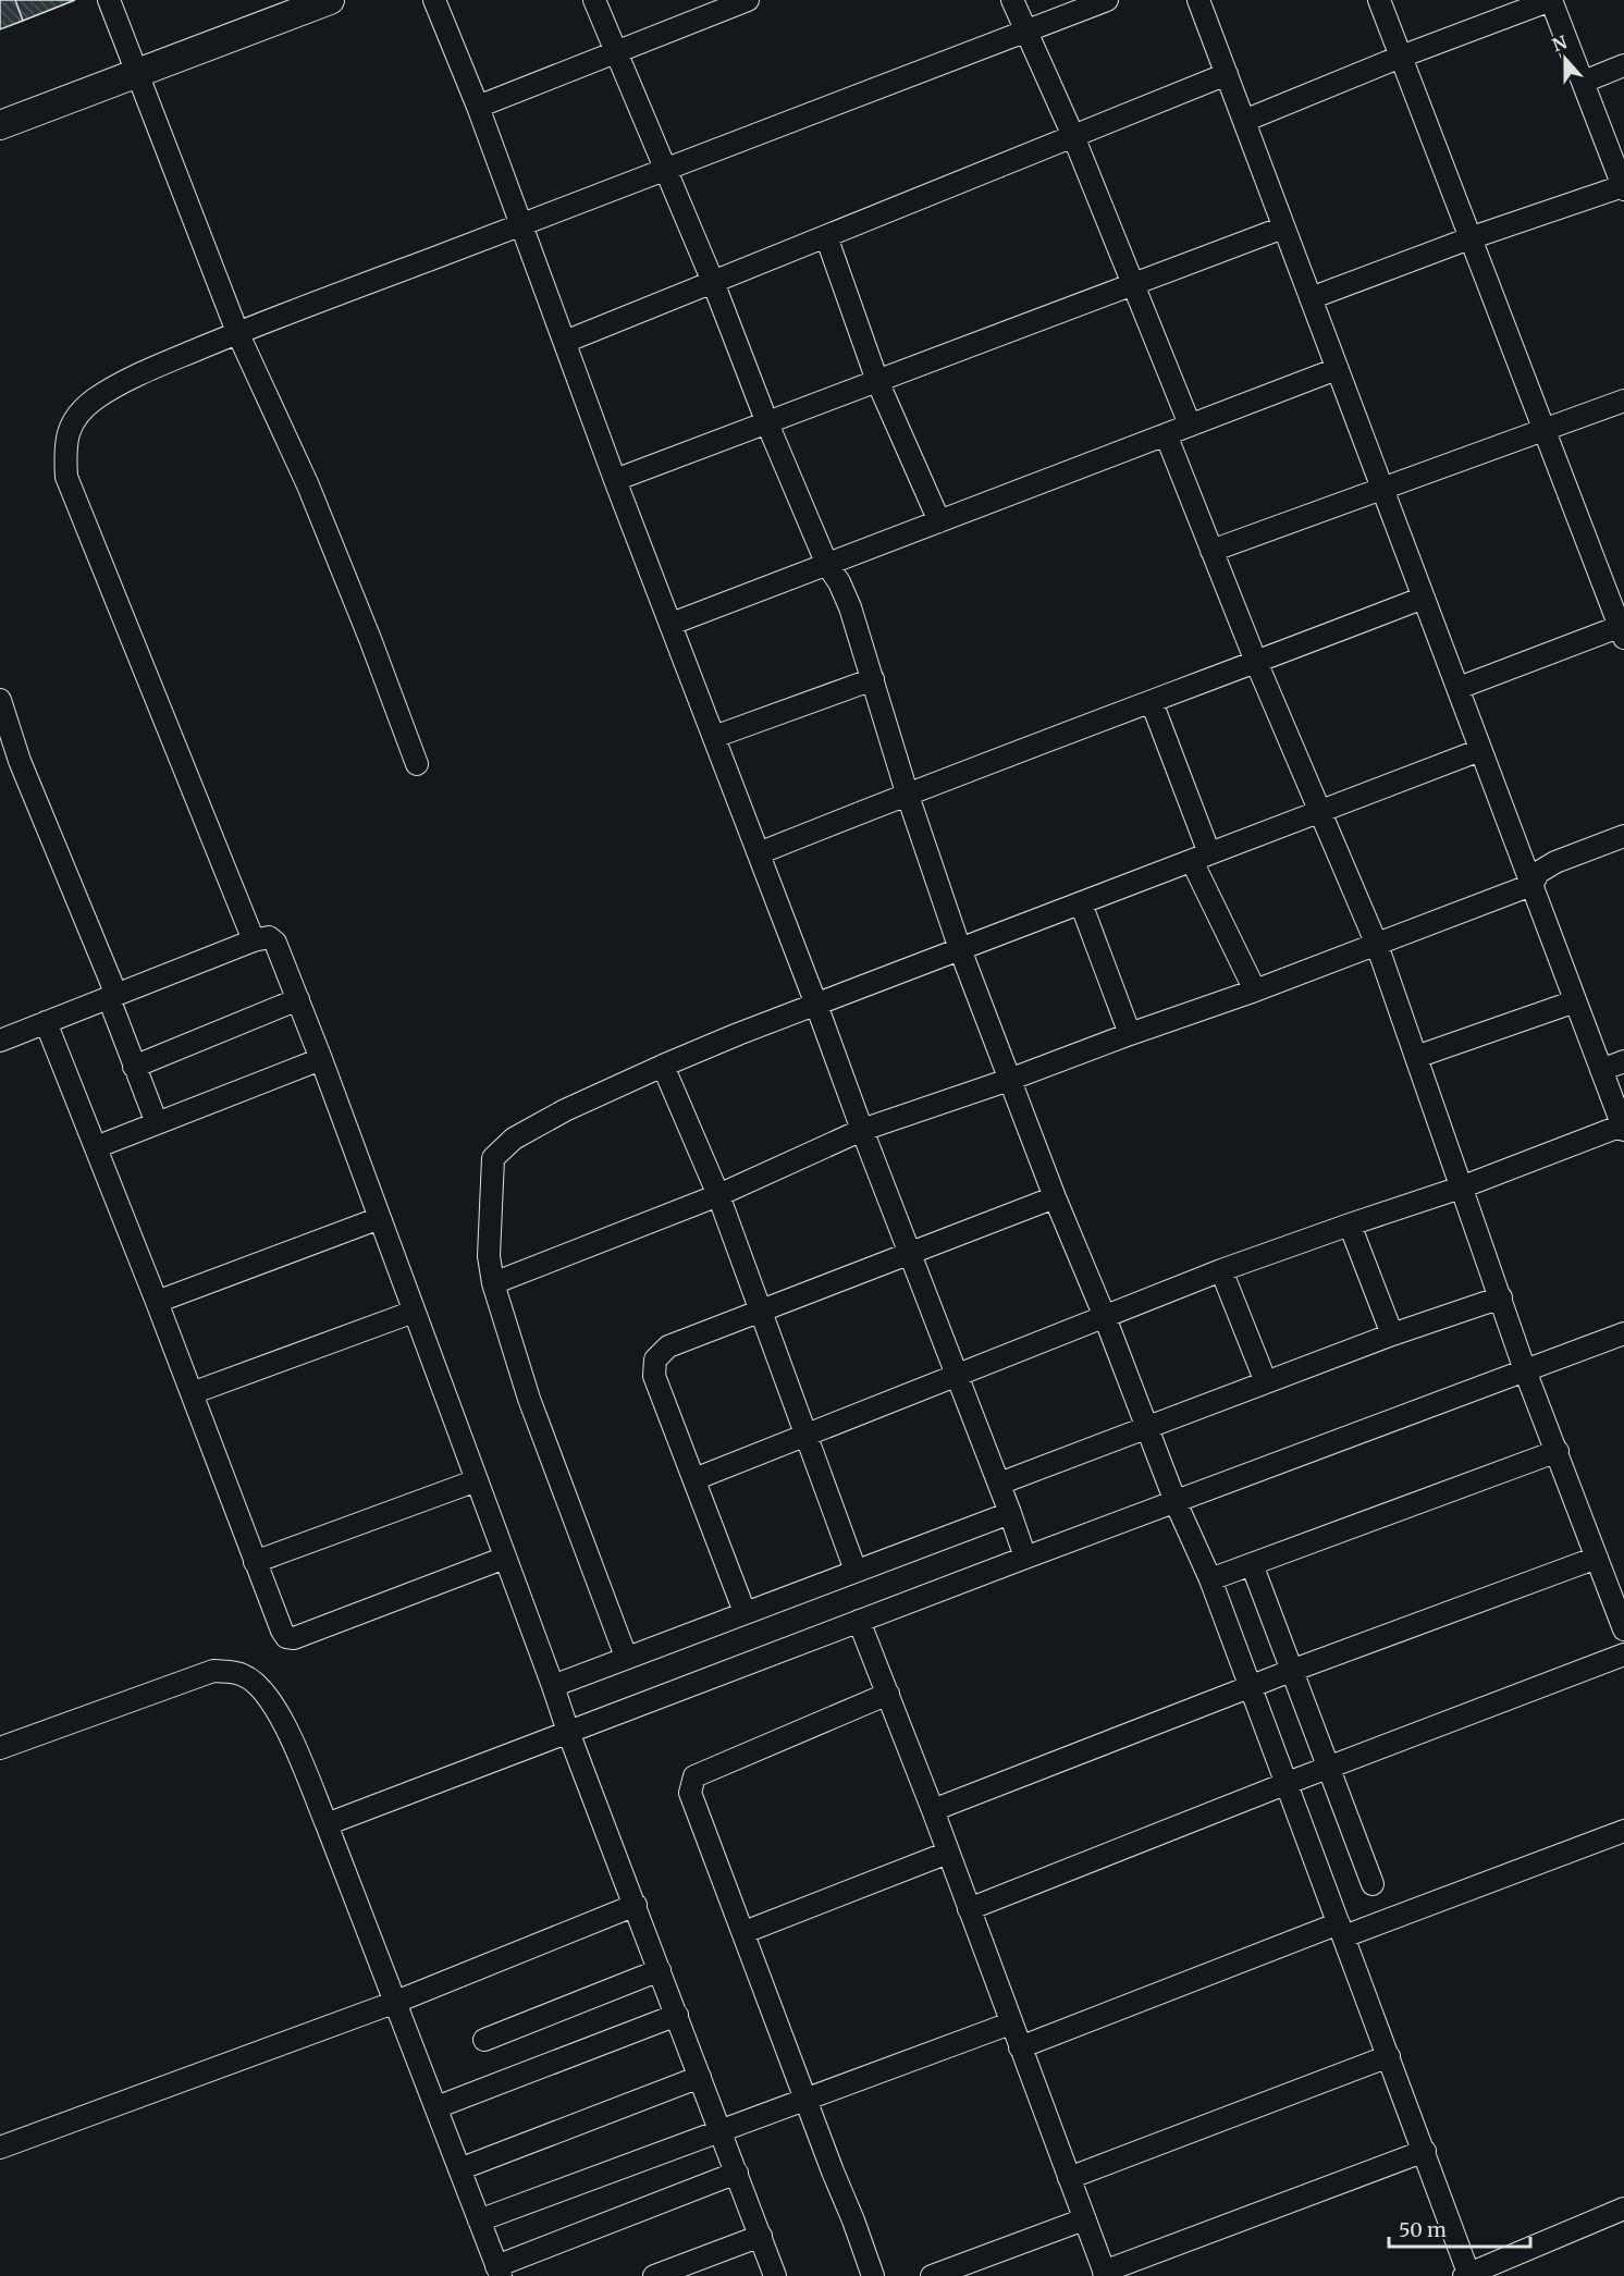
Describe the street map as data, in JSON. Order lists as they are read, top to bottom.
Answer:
{
  "scale_bar": "50 m",
  "north": "top"
}
